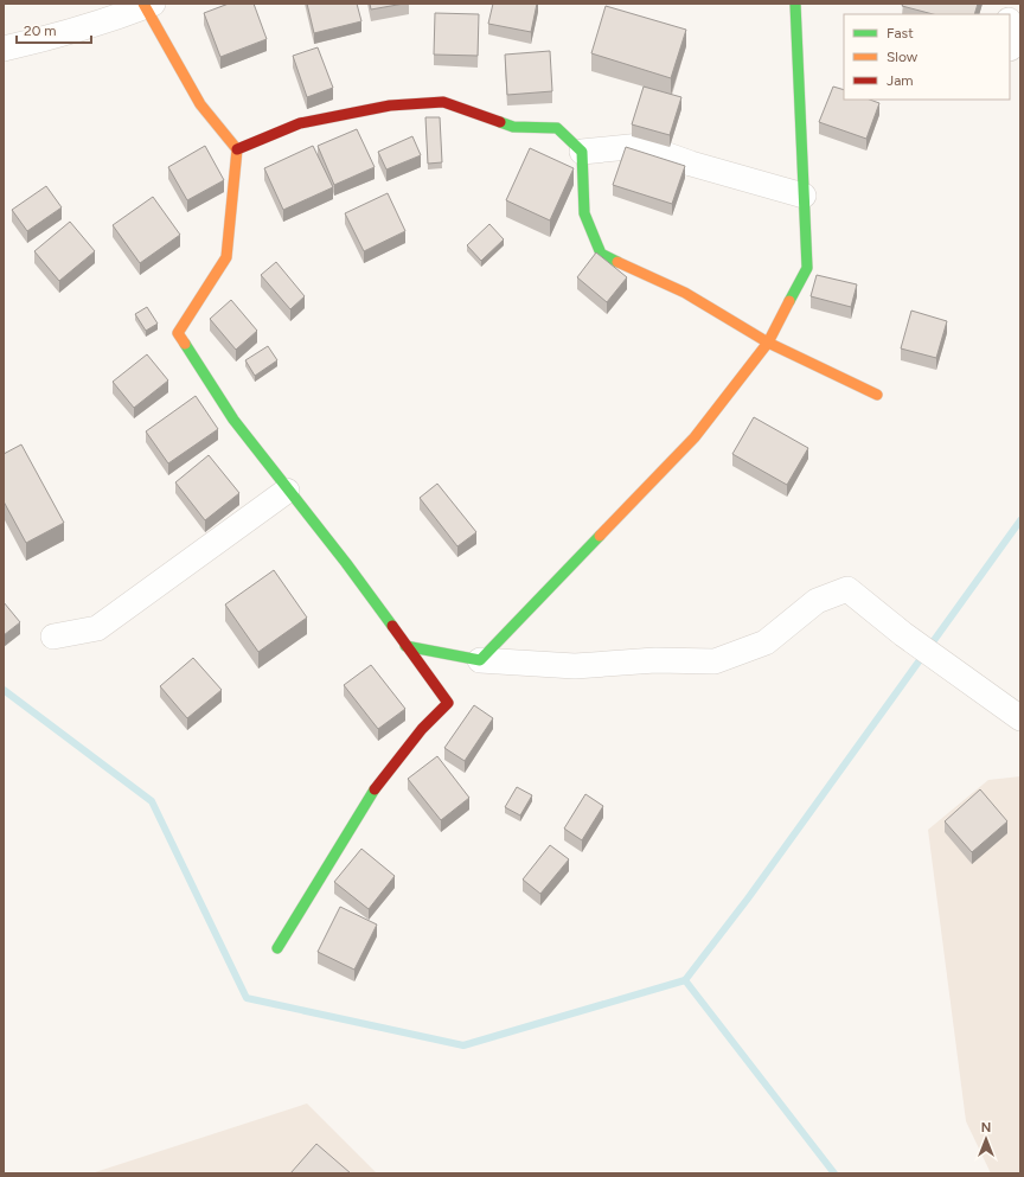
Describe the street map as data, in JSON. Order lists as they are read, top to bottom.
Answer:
{
  "legend": ["Fast", "Slow", "Jam"],
  "scale_bar": "20 m",
  "north": "top"
}
